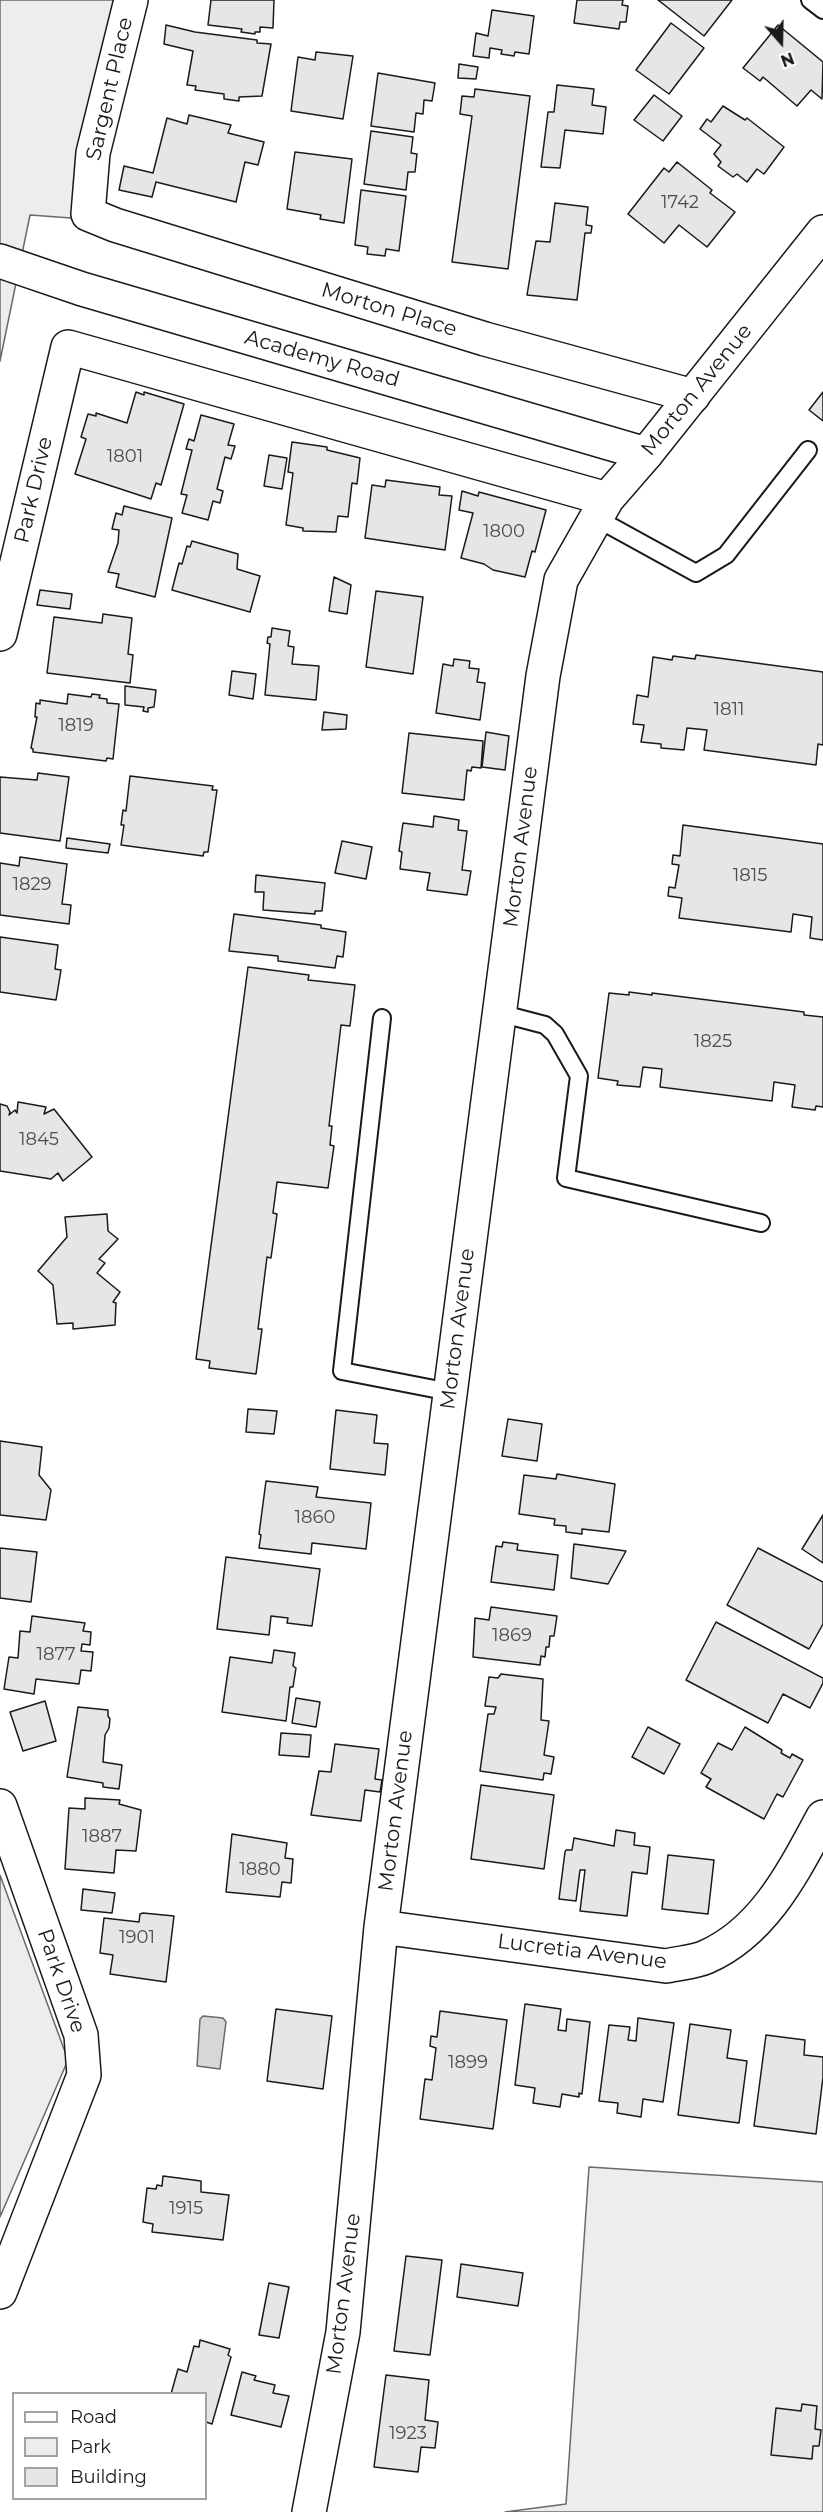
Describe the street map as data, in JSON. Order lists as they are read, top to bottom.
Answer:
{
  "streets": {
    "street": [
      "Sargent Place",
      "Morton Place",
      "Academy Road",
      "Morton Avenue",
      "Park Drive",
      "Lucretia Avenue"
    ]
  },
  "crossings": [
    ["Sargent Place", "Morton Place"],
    ["Morton Place", "Morton Avenue"],
    ["Academy Road", "Morton Avenue"],
    ["Morton Avenue", "Park Drive"],
    ["Morton Avenue", "Lucretia Avenue"]
  ],
  "house_numbers": [
    "1742",
    "1801",
    "1800",
    "1811",
    "1819",
    "1815",
    "1829",
    "1825",
    "1845",
    "1860",
    "1869",
    "1877",
    "1887",
    "1880",
    "1901",
    "1899",
    "1915",
    "1923"
  ],
  "legend": ["Road", "Park", "Building"],
  "north": "bottom"
}
